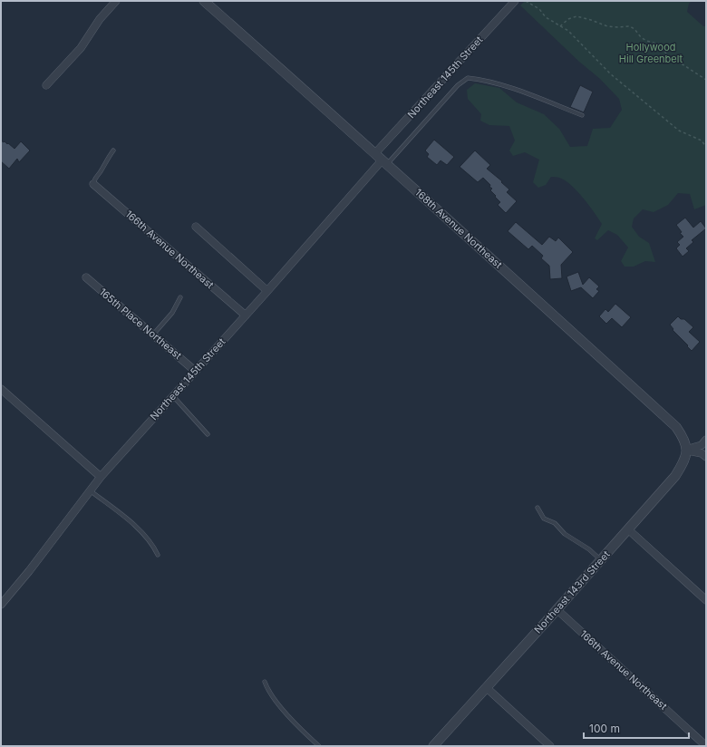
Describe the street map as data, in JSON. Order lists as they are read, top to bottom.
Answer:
{
  "streets": {
    "street": [
      "Northeast 145th Street",
      "168th Avenue Northeast",
      "166th Avenue Northeast",
      "165th Place Northeast",
      "Northeast 143rd Street"
    ]
  },
  "crossings": [
    ["Northeast 145th Street", "168th Avenue Northeast"],
    ["Northeast 145th Street", "166th Avenue Northeast"],
    ["Northeast 145th Street", "165th Place Northeast"],
    ["168th Avenue Northeast", "Northeast 143rd Street"],
    ["166th Avenue Northeast", "Northeast 143rd Street"]
  ],
  "parks": ["Hollywood Hill Greenbelt"],
  "scale_bar": "100 m"
}
